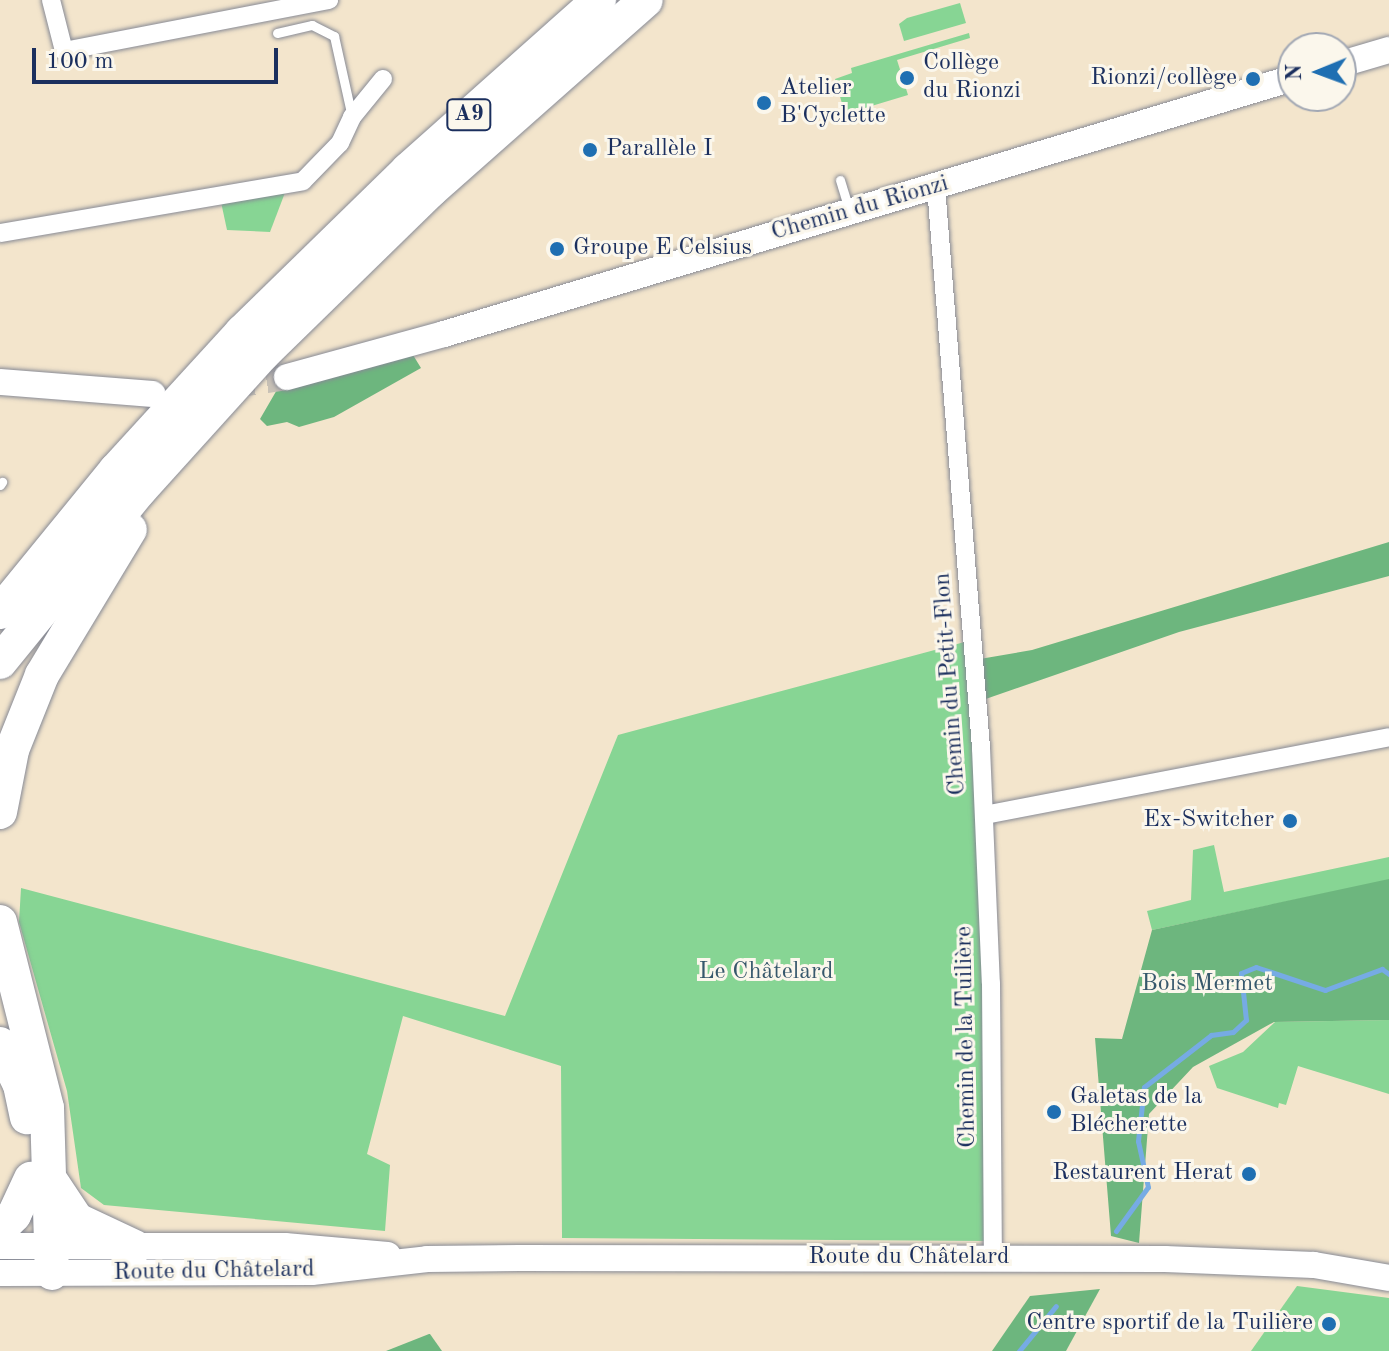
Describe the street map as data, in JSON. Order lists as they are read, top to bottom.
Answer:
{
  "streets": {
    "highway": ["A9"],
    "main road": ["Chemin du Rionzi", "Route du Châtelard"],
    "street": ["Chemin du Petit-Flon", "Chemin de la Tuilière"]
  },
  "crossings": [
    ["Chemin du Rionzi", "Chemin du Petit-Flon"],
    ["Chemin du Petit-Flon", "Chemin de la Tuilière"],
    ["Chemin de la Tuilière", "Route du Châtelard"]
  ],
  "parks": ["Le Châtelard", "Bois Mermet"],
  "places": [
    "Collège du Rionzi",
    "Rionzi/collège",
    "Atelier B'Cyclette",
    "Parallèle I",
    "Groupe E Celsius",
    "Ex-Switcher",
    "Galetas de la Blécherette",
    "Restaurent Herat",
    "Centre sportif de la Tuilière"
  ],
  "scale_bar": "100 m",
  "north": "left"
}
